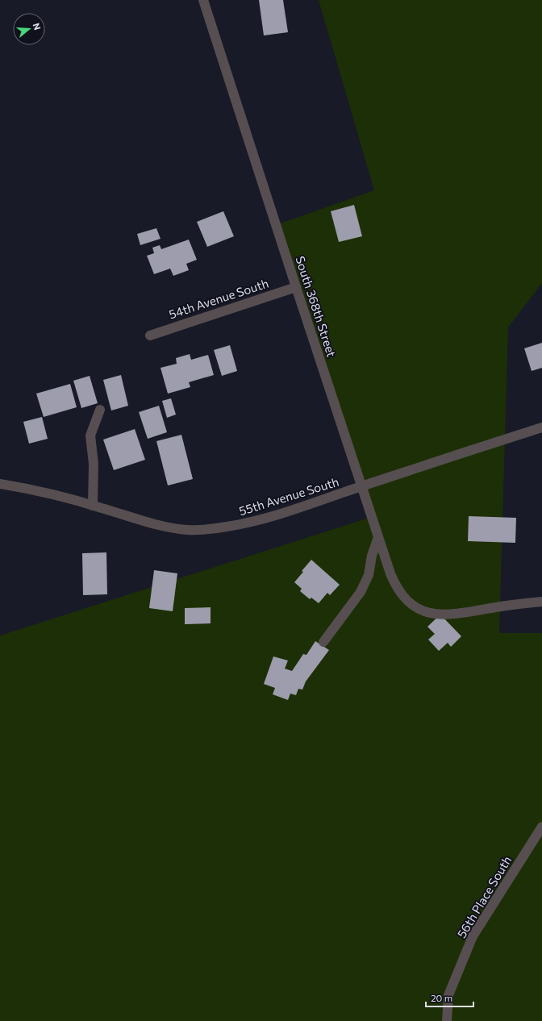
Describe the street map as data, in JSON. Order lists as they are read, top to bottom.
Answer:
{
  "streets": {
    "street": [
      "54th Avenue South",
      "South 368th Street",
      "55th Avenue South",
      "56th Place South"
    ]
  },
  "crossings": [
    ["54th Avenue South", "South 368th Street"],
    ["South 368th Street", "55th Avenue South"]
  ],
  "scale_bar": "20 m",
  "north": "right"
}
